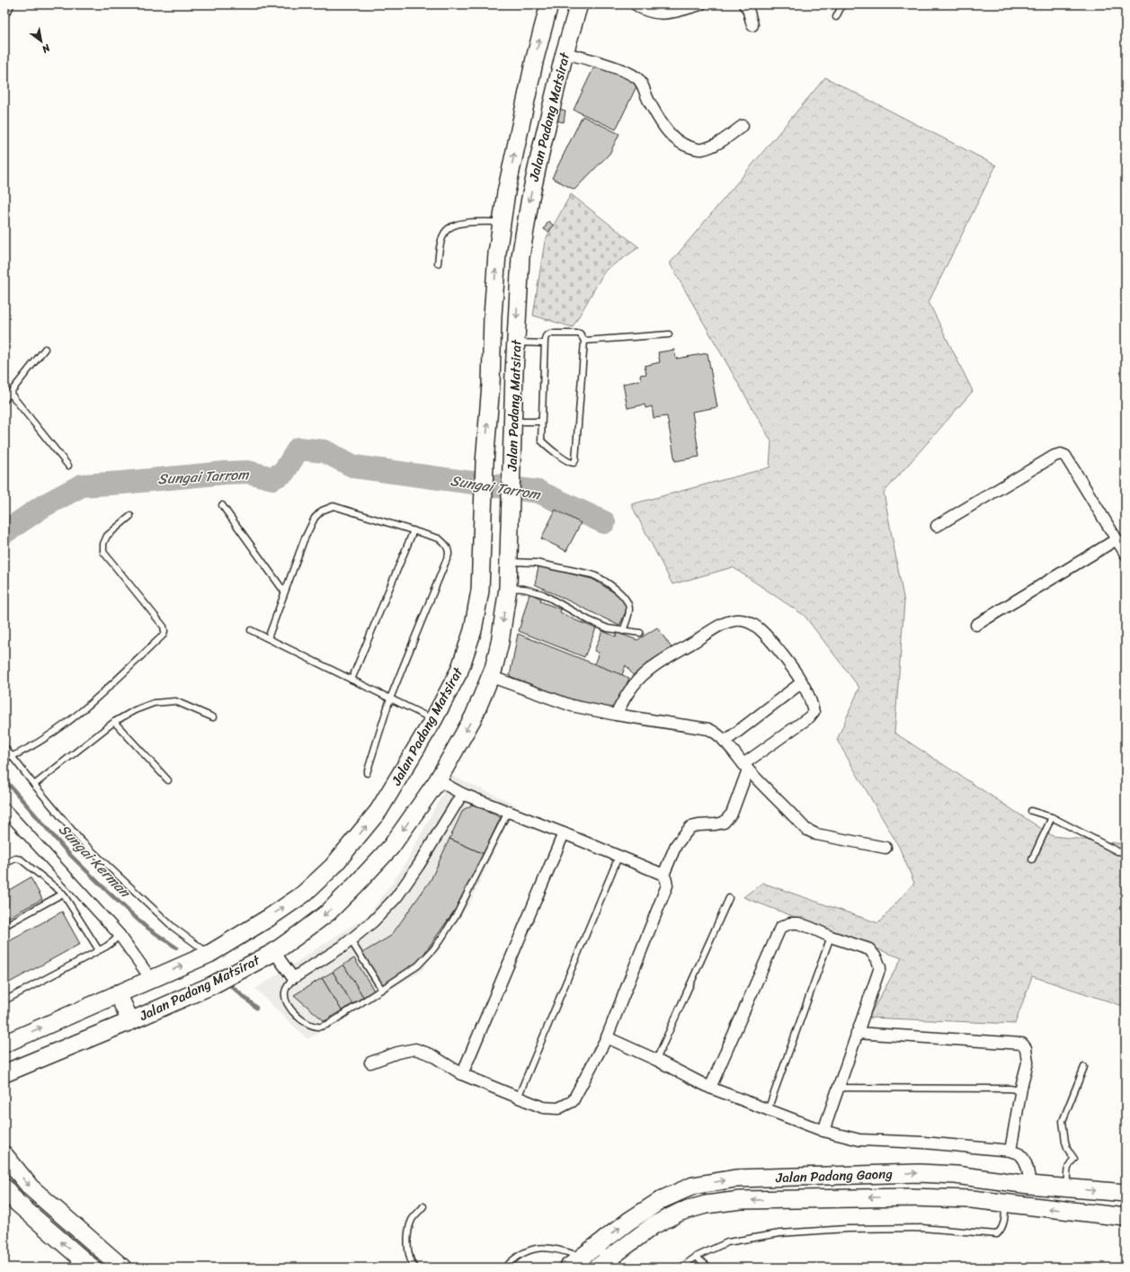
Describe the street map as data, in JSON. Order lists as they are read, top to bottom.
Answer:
{
  "streets": {
    "main road": ["Jalan Padang Matsirat", "Jalan Padang Gaong"]
  },
  "water": ["Sungai Tarrom", "Sungai Kerman"],
  "north": "bottom right"
}
